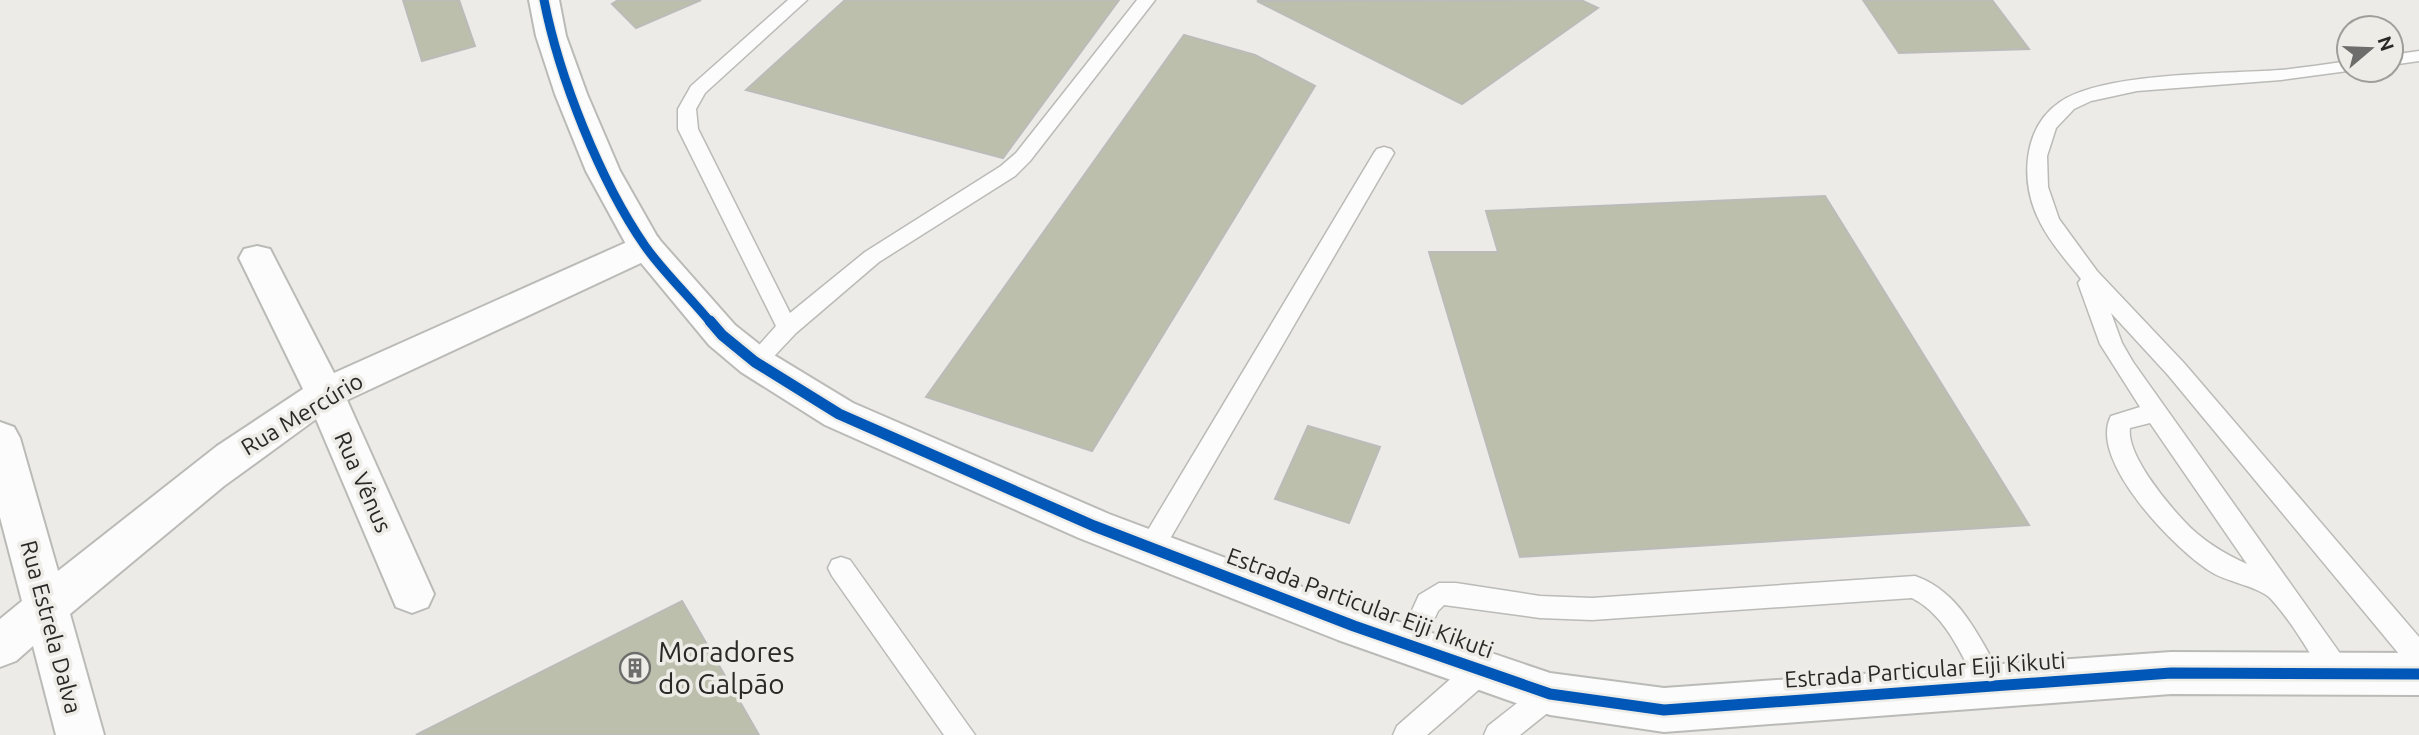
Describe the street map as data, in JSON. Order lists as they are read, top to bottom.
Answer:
{
  "streets": {
    "street": [
      "Rua Mercúrio",
      "Rua Vênus",
      "Estrada Particular Eiji Kikuti",
      "Rua Estrela Dalva"
    ]
  },
  "crossings": [
    ["Rua Mercúrio", "Rua Vênus"],
    ["Rua Mercúrio", "Estrada Particular Eiji Kikuti"],
    ["Rua Mercúrio", "Rua Estrela Dalva"]
  ],
  "places": {
    "building": ["Moradores do Galpão"]
  },
  "north": "right"
}
